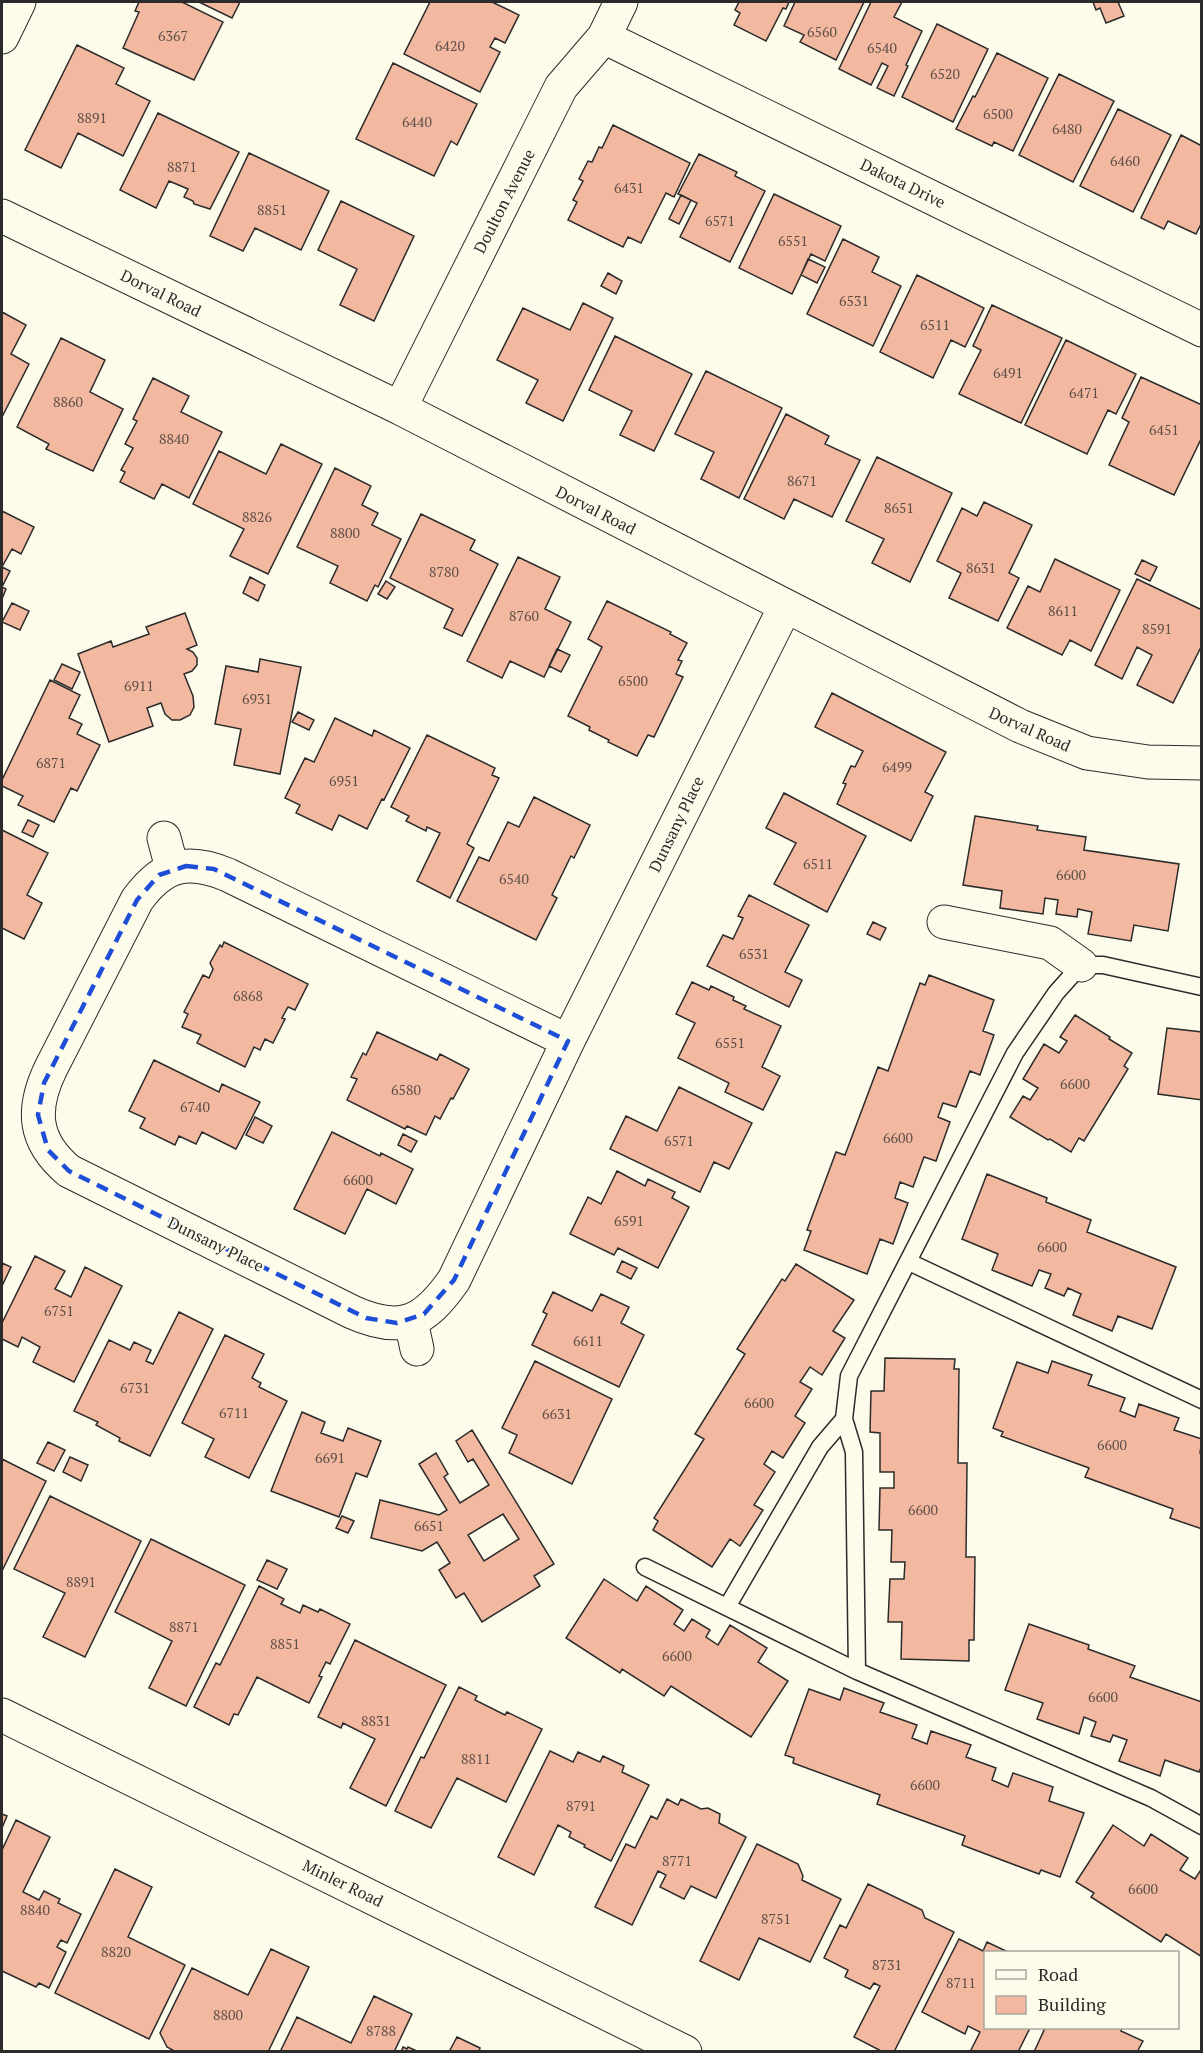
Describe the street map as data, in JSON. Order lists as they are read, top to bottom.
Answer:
{
  "streets": {
    "street": [
      "Dakota Drive",
      "Doulton Avenue",
      "Dorval Road",
      "Dunsany Place",
      "Minler Road"
    ]
  },
  "crossings": [
    ["Dakota Drive", "Doulton Avenue"],
    ["Doulton Avenue", "Dorval Road"],
    ["Dorval Road", "Dunsany Place"]
  ],
  "house_numbers": [
    "6560",
    "6367",
    "6420",
    "6540",
    "6520",
    "6500",
    "8891",
    "6440",
    "6480",
    "6460",
    "8871",
    "6431",
    "8851",
    "6571",
    "6551",
    "6531",
    "6511",
    "6491",
    "6471",
    "8860",
    "6451",
    "8840",
    "8671",
    "8651",
    "8826",
    "8800",
    "8631",
    "8780",
    "8611",
    "8760",
    "8591",
    "6500",
    "6911",
    "6931",
    "6871",
    "6499",
    "6951",
    "6511",
    "6600",
    "6540",
    "6531",
    "6868",
    "6551",
    "6600",
    "6580",
    "6740",
    "6600",
    "6571",
    "6600",
    "6591",
    "6600",
    "6751",
    "6611",
    "6731",
    "6600",
    "6711",
    "6631",
    "6600",
    "6691",
    "6600",
    "6651",
    "8891",
    "8871",
    "8851",
    "6600",
    "6600",
    "8831",
    "8811",
    "6600",
    "8791",
    "8771",
    "6600",
    "8840",
    "8751",
    "8820",
    "8731",
    "8711",
    "8800",
    "8788"
  ],
  "legend": ["Road", "Building"]
}
